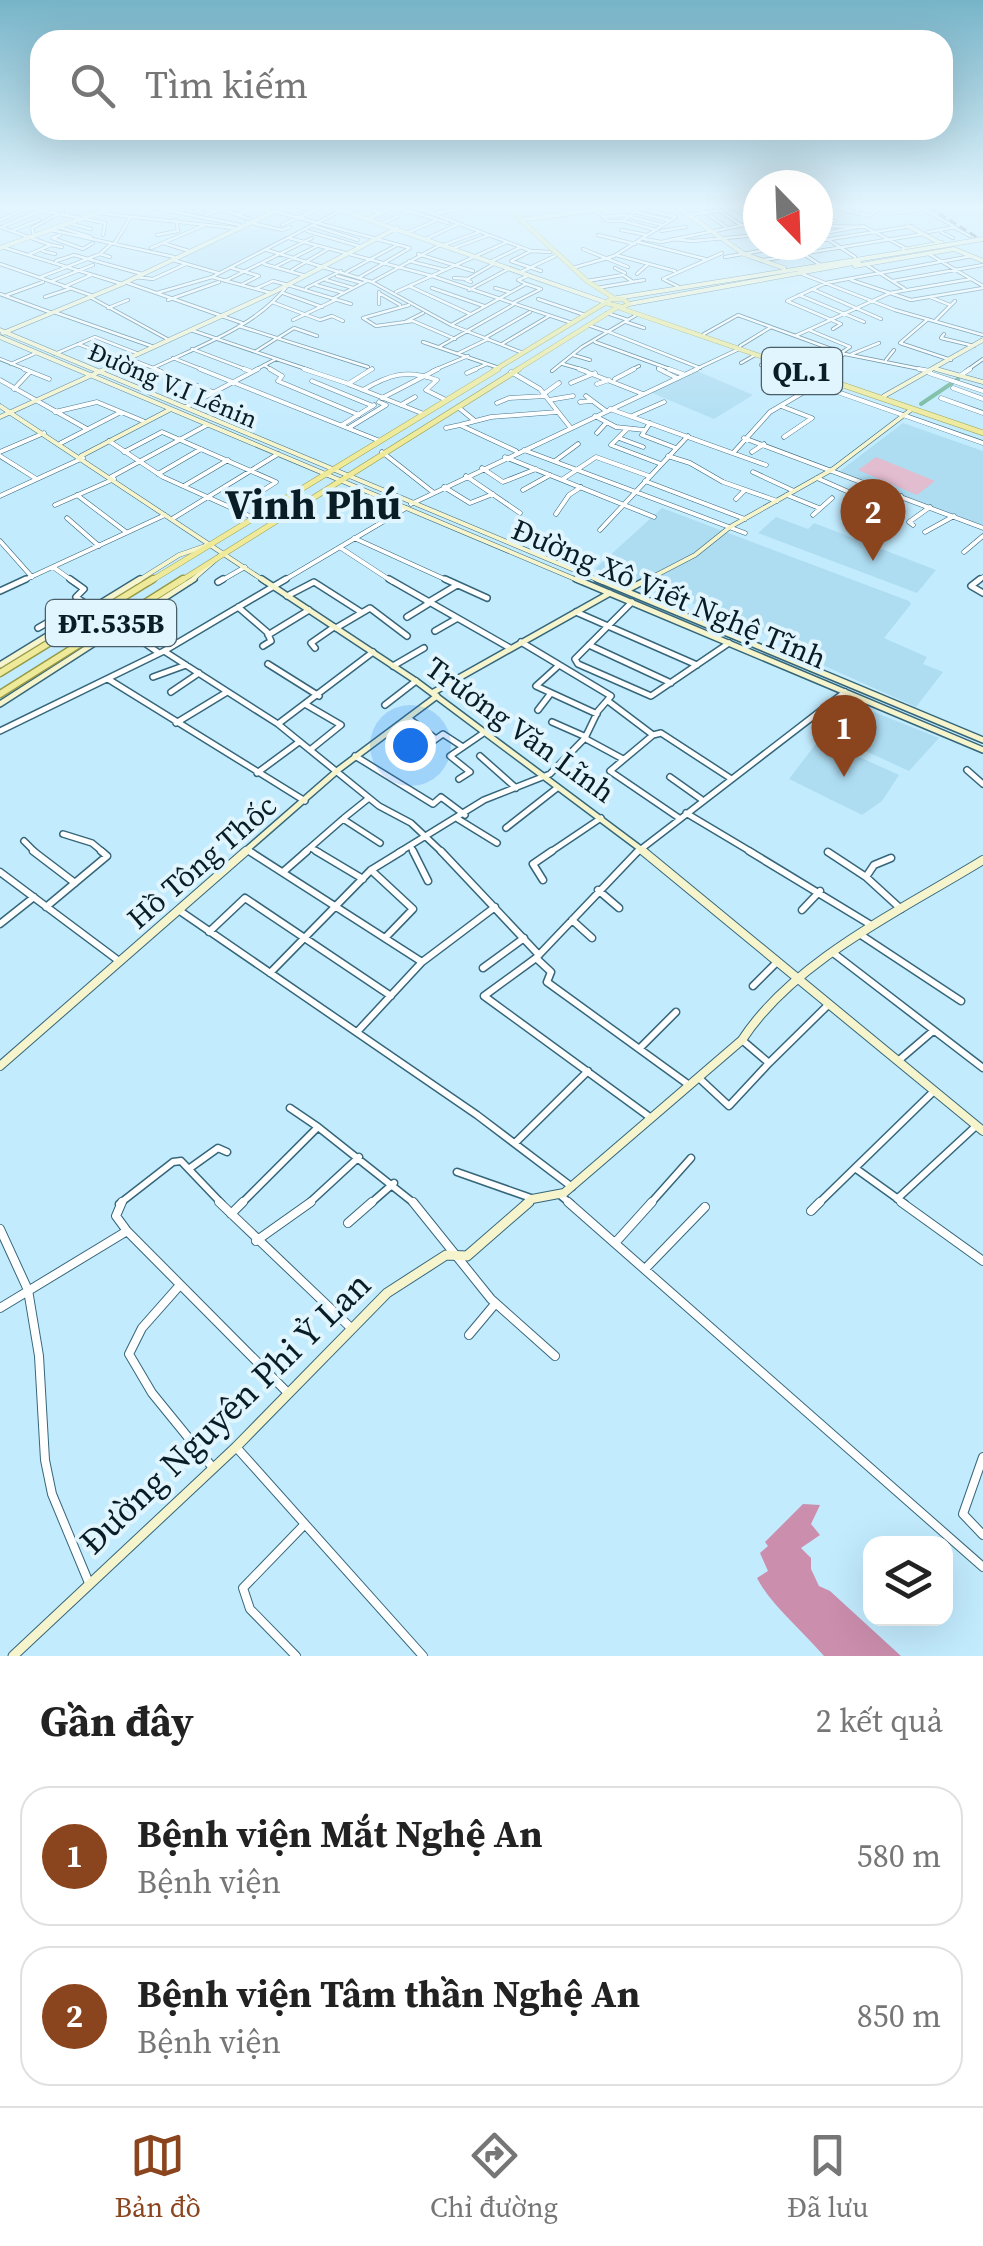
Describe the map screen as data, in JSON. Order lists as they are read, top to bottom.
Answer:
{
  "streets": {
    "main road": ["QL.1", "ĐT.535B"],
    "street": [
      "Đường V.I Lênin",
      "Đường Xô Viết Nghệ Tĩnh",
      "Trương Văn Lĩnh",
      "Hồ Tông Thốc",
      "Đường Nguyên Phi Ỷ Lan"
    ]
  },
  "crossings": [
    ["QL.1", "Hồ Tông Thốc"],
    ["Đường V.I Lênin", "Đường Xô Viết Nghệ Tĩnh"],
    ["Đường Xô Viết Nghệ Tĩnh", "Hồ Tông Thốc"],
    ["ĐT.535B", "Trương Văn Lĩnh"],
    ["Trương Văn Lĩnh", "Hồ Tông Thốc"]
  ],
  "districts": ["Vinh Phú"],
  "north": "bottom right",
  "page": {
    "search": "Tìm kiếm",
    "pins": ["2", "1"],
    "heading": ["Gần đây", "2 kết quả"],
    "list": [
      {
        "mark": "1",
        "name": "Bệnh viện Mắt Nghệ An",
        "note": "Bệnh viện",
        "value": "580 m"
      },
      {
        "mark": "2",
        "name": "Bệnh viện Tâm thần Nghệ An",
        "note": "Bệnh viện",
        "value": "850 m"
      }
    ],
    "nav": ["Bản đồ", "Chỉ đường", "Đã lưu"]
  }
}
